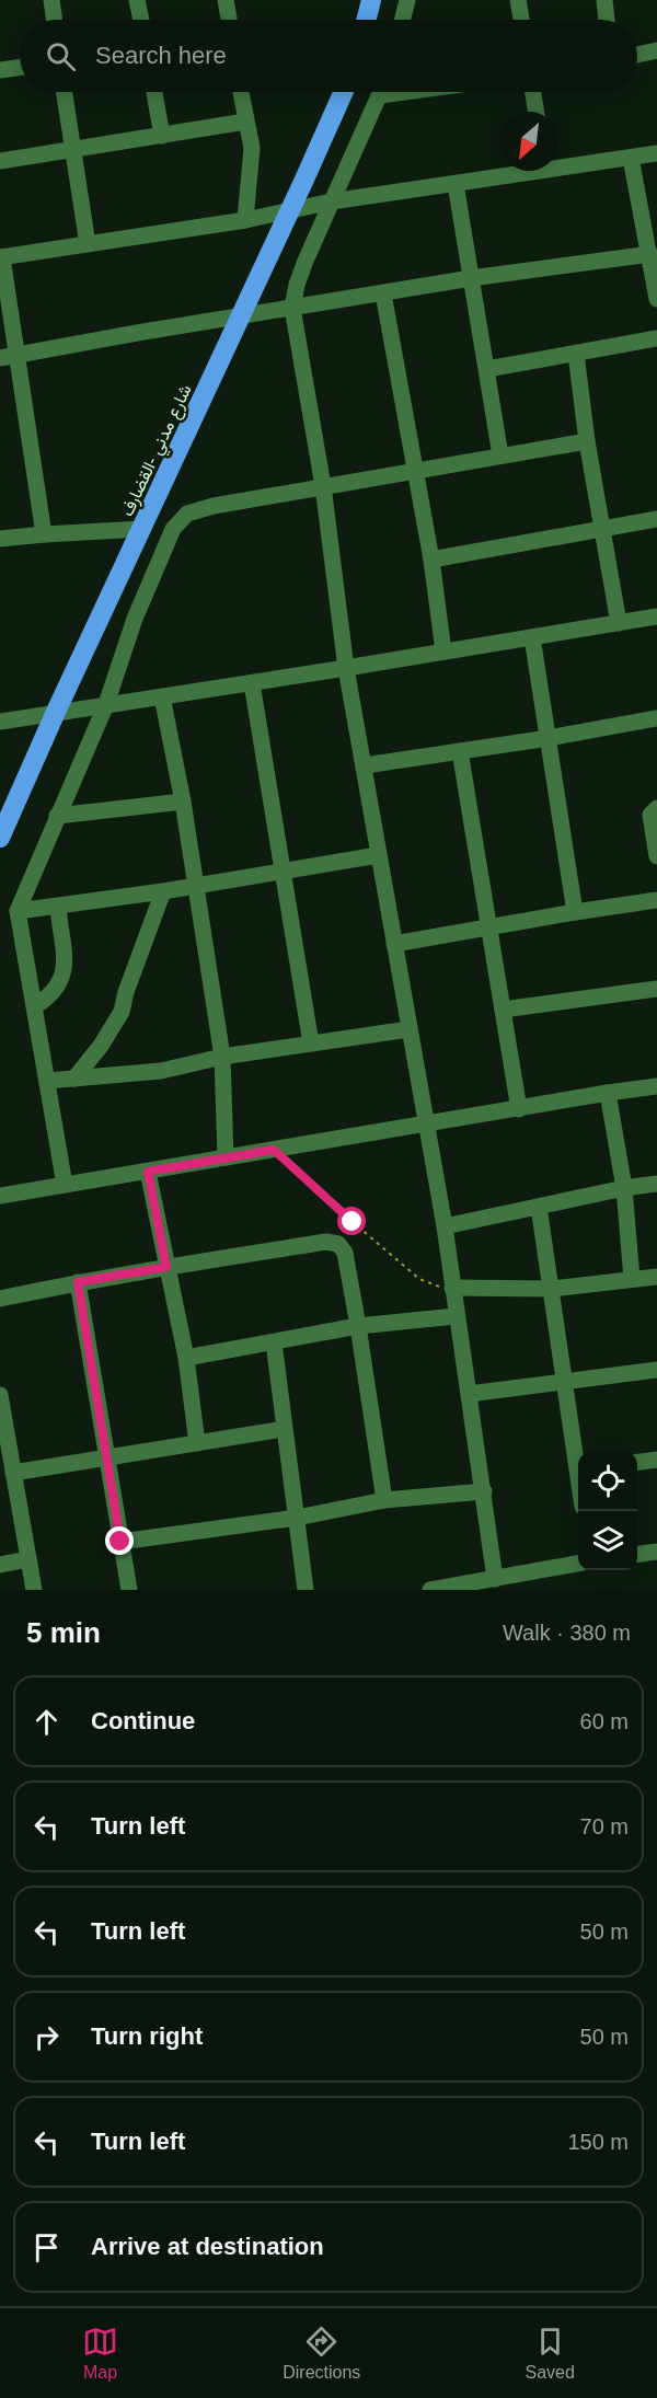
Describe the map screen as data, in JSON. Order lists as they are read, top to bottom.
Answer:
{
  "streets": {
    "highway": ["شارع مدني -القضارف"]
  },
  "north": "bottom left",
  "page": {
    "search": "Search here",
    "heading": ["5 min", "Walk · 380 m"],
    "list": [
      ["Continue", "60 m"],
      ["Turn left", "70 m"],
      ["Turn left", "50 m"],
      ["Turn right", "50 m"],
      ["Turn left", "150 m"],
      "Arrive at destination"
    ],
    "nav": ["Map", "Directions", "Saved"]
  }
}
